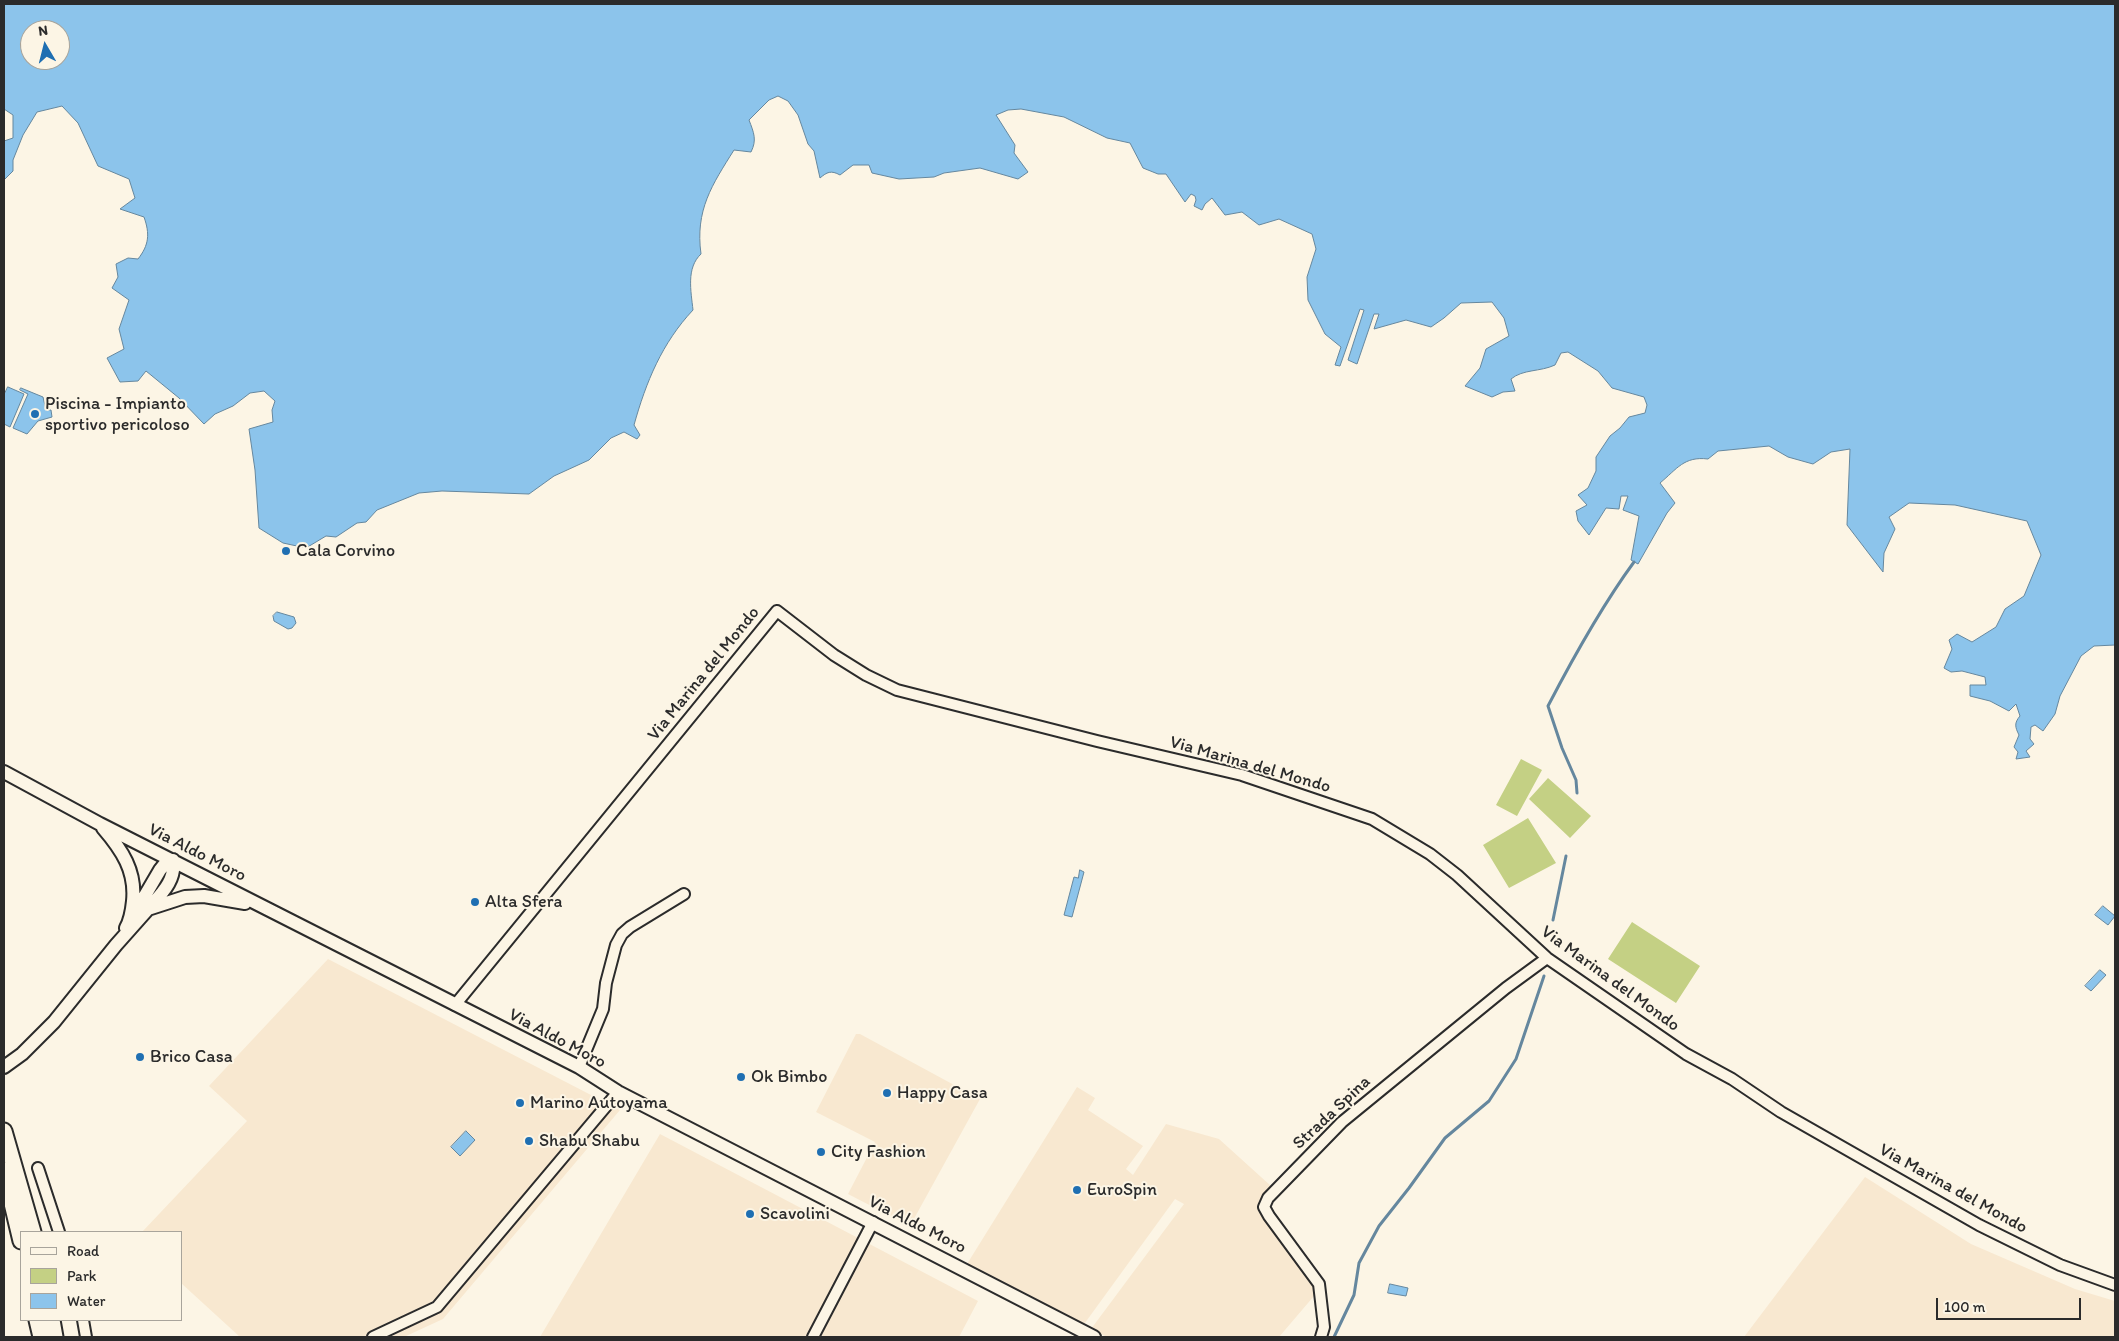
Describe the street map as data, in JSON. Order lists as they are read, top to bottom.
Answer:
{
  "streets": {
    "main road": ["Via Aldo Moro"],
    "street": ["Via Marina del Mondo", "Strada Spina"]
  },
  "crossings": [
    ["Via Marina del Mondo", "Via Aldo Moro"],
    ["Via Marina del Mondo", "Strada Spina"]
  ],
  "places": [
    "Piscina - Impianto sportivo pericoloso",
    "Cala Corvino",
    "Alta Sfera",
    "Brico Casa",
    "Ok Bimbo",
    "Happy Casa",
    "Marino Autoyama",
    "Shabu Shabu",
    "City Fashion",
    "EuroSpin",
    "Scavolini"
  ],
  "legend": ["Road", "Park", "Water"],
  "scale_bar": "100 m",
  "north": "top"
}
